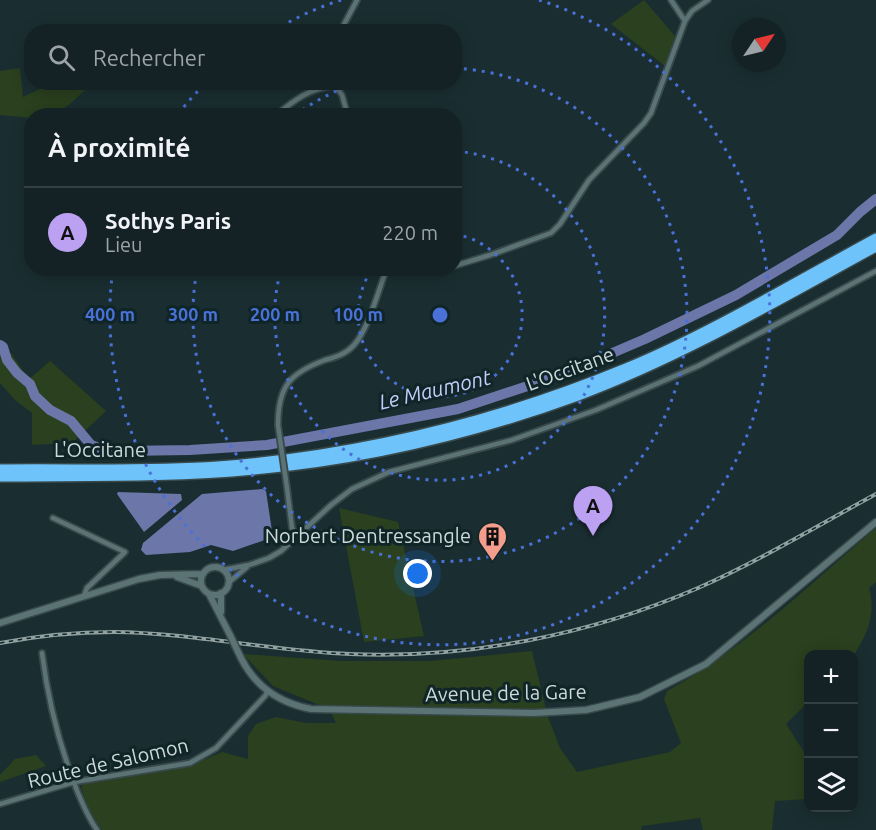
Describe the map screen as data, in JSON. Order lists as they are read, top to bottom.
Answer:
{
  "streets": {
    "highway": ["L'Occitane"],
    "street": ["Avenue de la Gare", "Route de Salomon"]
  },
  "crossings": [
    ["Avenue de la Gare", "Route de Salomon"]
  ],
  "water": ["Le Maumont"],
  "places": {
    "building": ["Norbert Dentressangle"]
  },
  "north": "top right",
  "page": {
    "search": "Rechercher",
    "heading": "À proximité",
    "list": [
      {
        "mark": "A",
        "name": "Sothys Paris",
        "note": "Lieu",
        "value": "220 m"
      }
    ],
    "pins": "A",
    "map_buttons": ["+", "−"]
  },
  "rings": [
    "200 m",
    "100 m",
    "400 m",
    "300 m"
  ]
}
